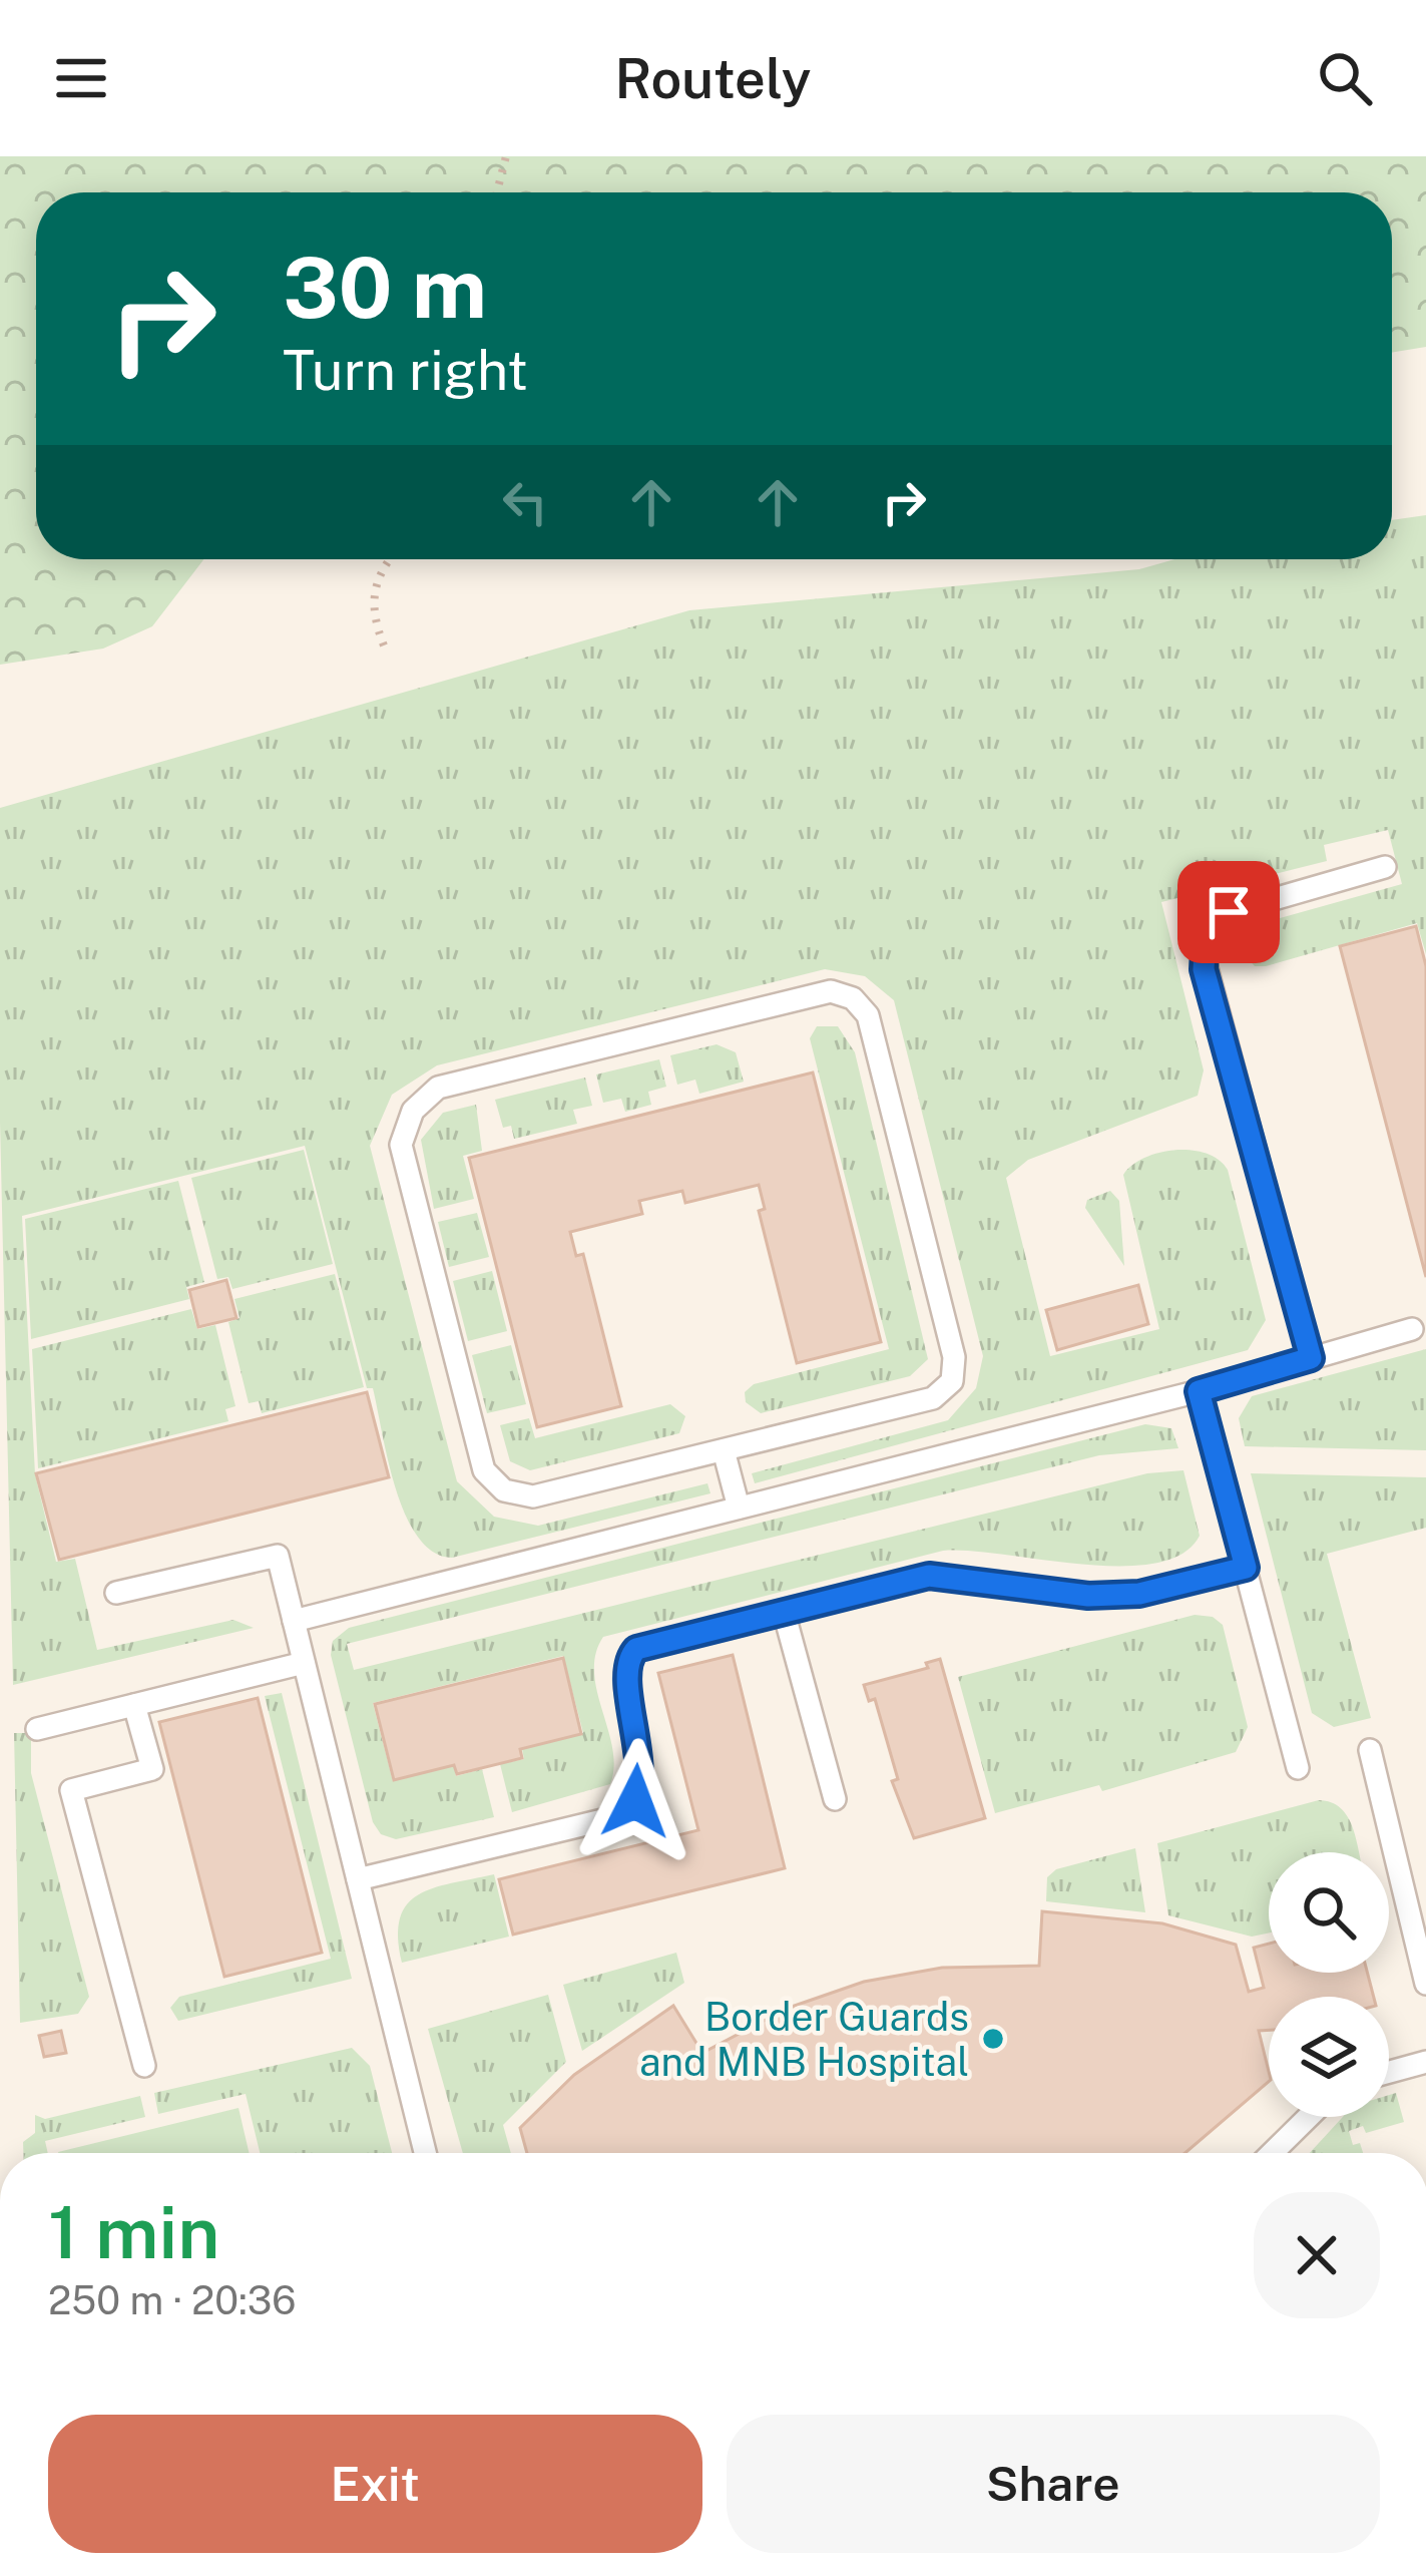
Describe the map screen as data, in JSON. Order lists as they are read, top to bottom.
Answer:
{
  "places": ["Border Guards and MNB Hospital"],
  "page": {
    "header": "Routely",
    "turn": ["30 m", "Turn right"],
    "heading": ["1 min", "250 m · 20:36"],
    "buttons": ["Exit", "Share"]
  }
}
